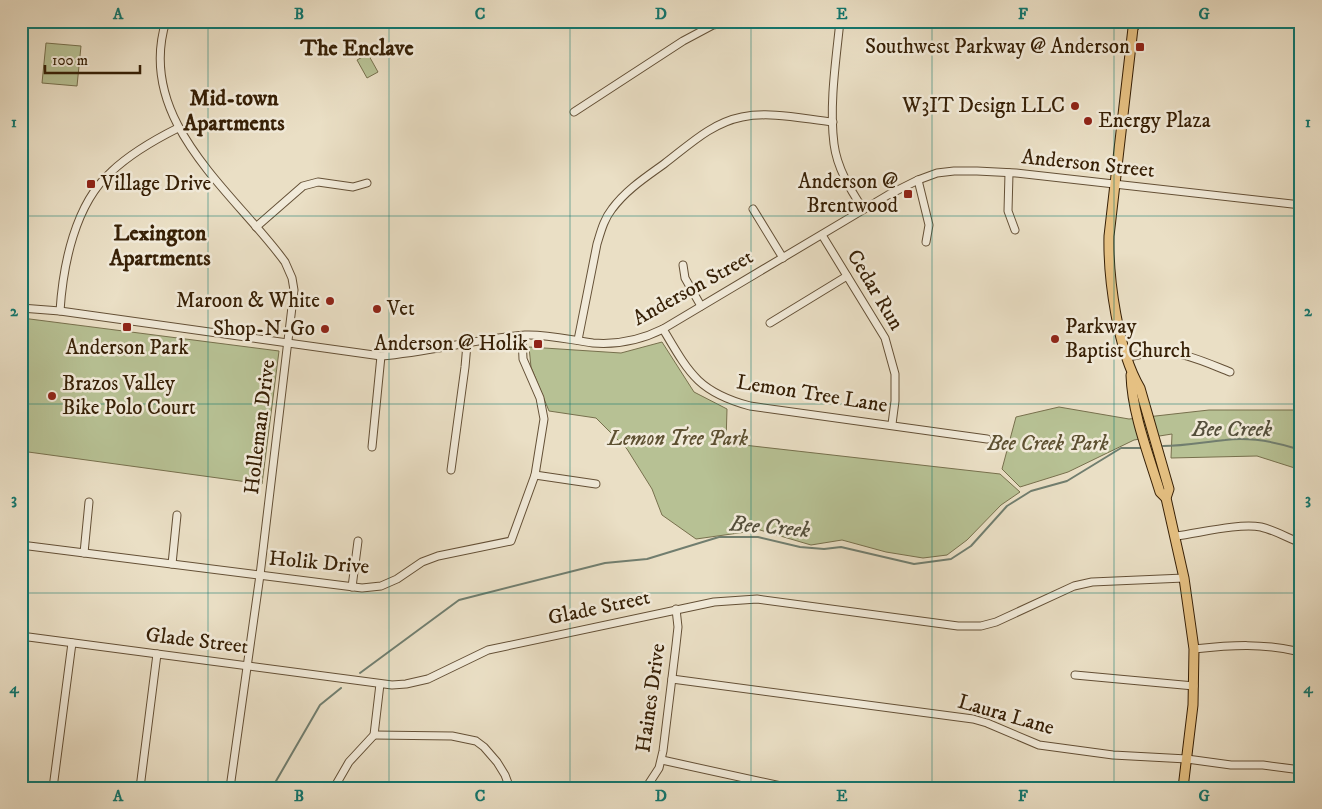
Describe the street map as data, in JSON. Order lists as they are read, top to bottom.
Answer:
{
  "streets": {
    "street": [
      "Anderson Street",
      "Cedar Run",
      "Lemon Tree Lane",
      "Holleman Drive",
      "Holik Drive",
      "Glade Street",
      "Haines Drive",
      "Laura Lane"
    ]
  },
  "crossings": [
    ["Anderson Street", "Cedar Run"],
    ["Anderson Street", "Lemon Tree Lane"],
    ["Anderson Street", "Holleman Drive"],
    ["Anderson Street", "Holik Drive"],
    ["Cedar Run", "Lemon Tree Lane"],
    ["Holleman Drive", "Holik Drive"],
    ["Holleman Drive", "Glade Street"],
    ["Glade Street", "Haines Drive"],
    ["Haines Drive", "Laura Lane"]
  ],
  "districts": ["The Enclave", "Mid-town Apartments", "Lexington Apartments"],
  "water": ["Bee Creek"],
  "parks": ["Lemon Tree Park", "Bee Creek Park"],
  "places": {
    "transit": [
      "Southwest Parkway @ Anderson",
      "Village Drive",
      "Anderson @ Brentwood",
      "Anderson Park",
      "Anderson @ Holik"
    ],
    "other": [
      "W3IT Design LLC",
      "Energy Plaza",
      "Maroon & White",
      "Vet",
      "Shop-N-Go",
      "Parkway Baptist Church",
      "Brazos Valley Bike Polo Court"
    ]
  },
  "scale_bar": "100 m",
  "grid": {
    "columns": [
      "A",
      "B",
      "C",
      "D",
      "E",
      "F",
      "G"
    ],
    "rows": [
      "1",
      "2",
      "3",
      "4"
    ]
  }
}
